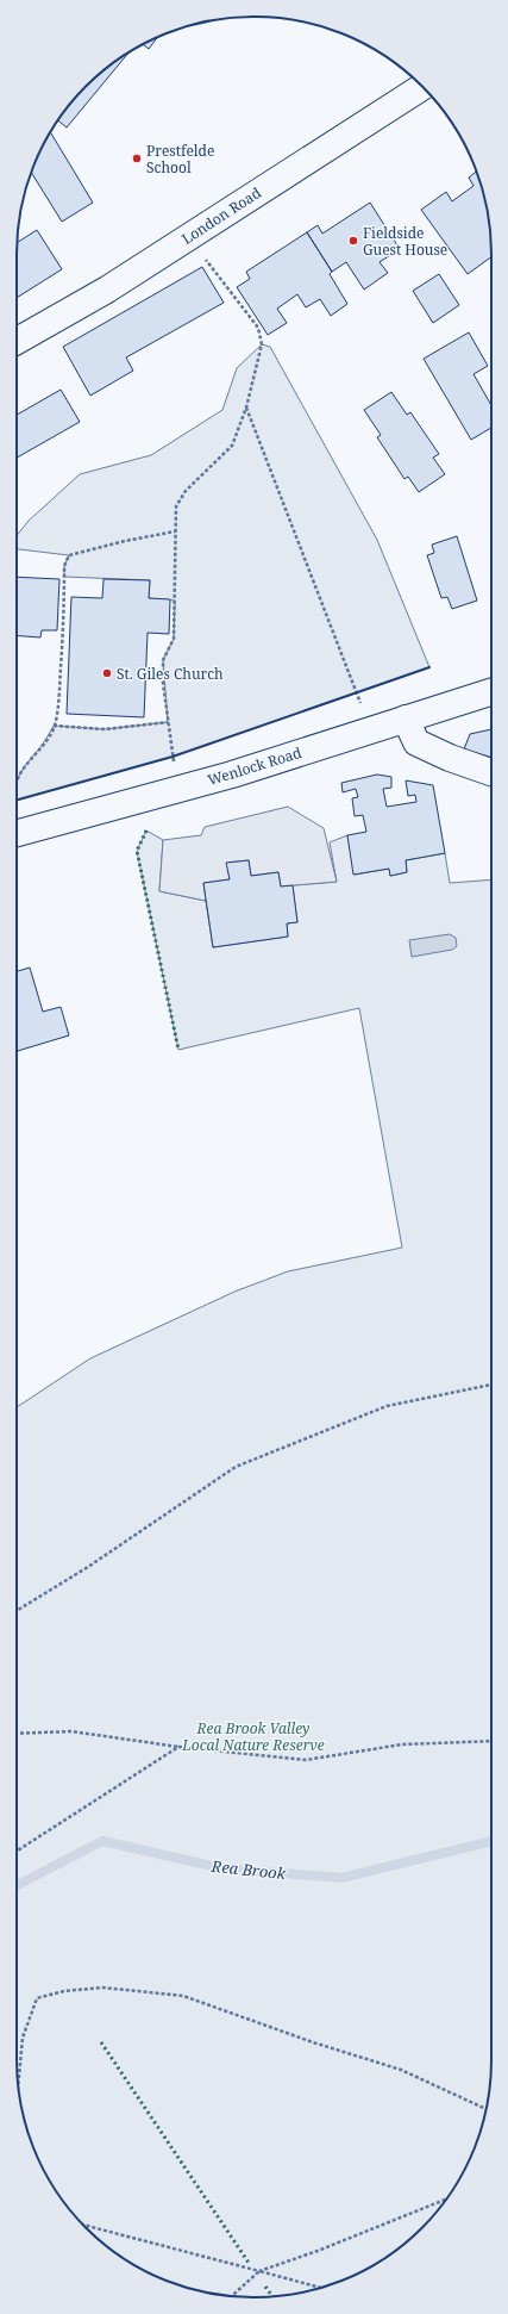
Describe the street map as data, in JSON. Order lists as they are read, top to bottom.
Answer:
{
  "streets": {
    "main road": ["London Road", "Wenlock Road"]
  },
  "water": ["Rea Brook"],
  "parks": ["Rea Brook Valley Local Nature Reserve"],
  "places": ["Prestfelde School", "Fieldside Guest House", "St. Giles Church"]
}
